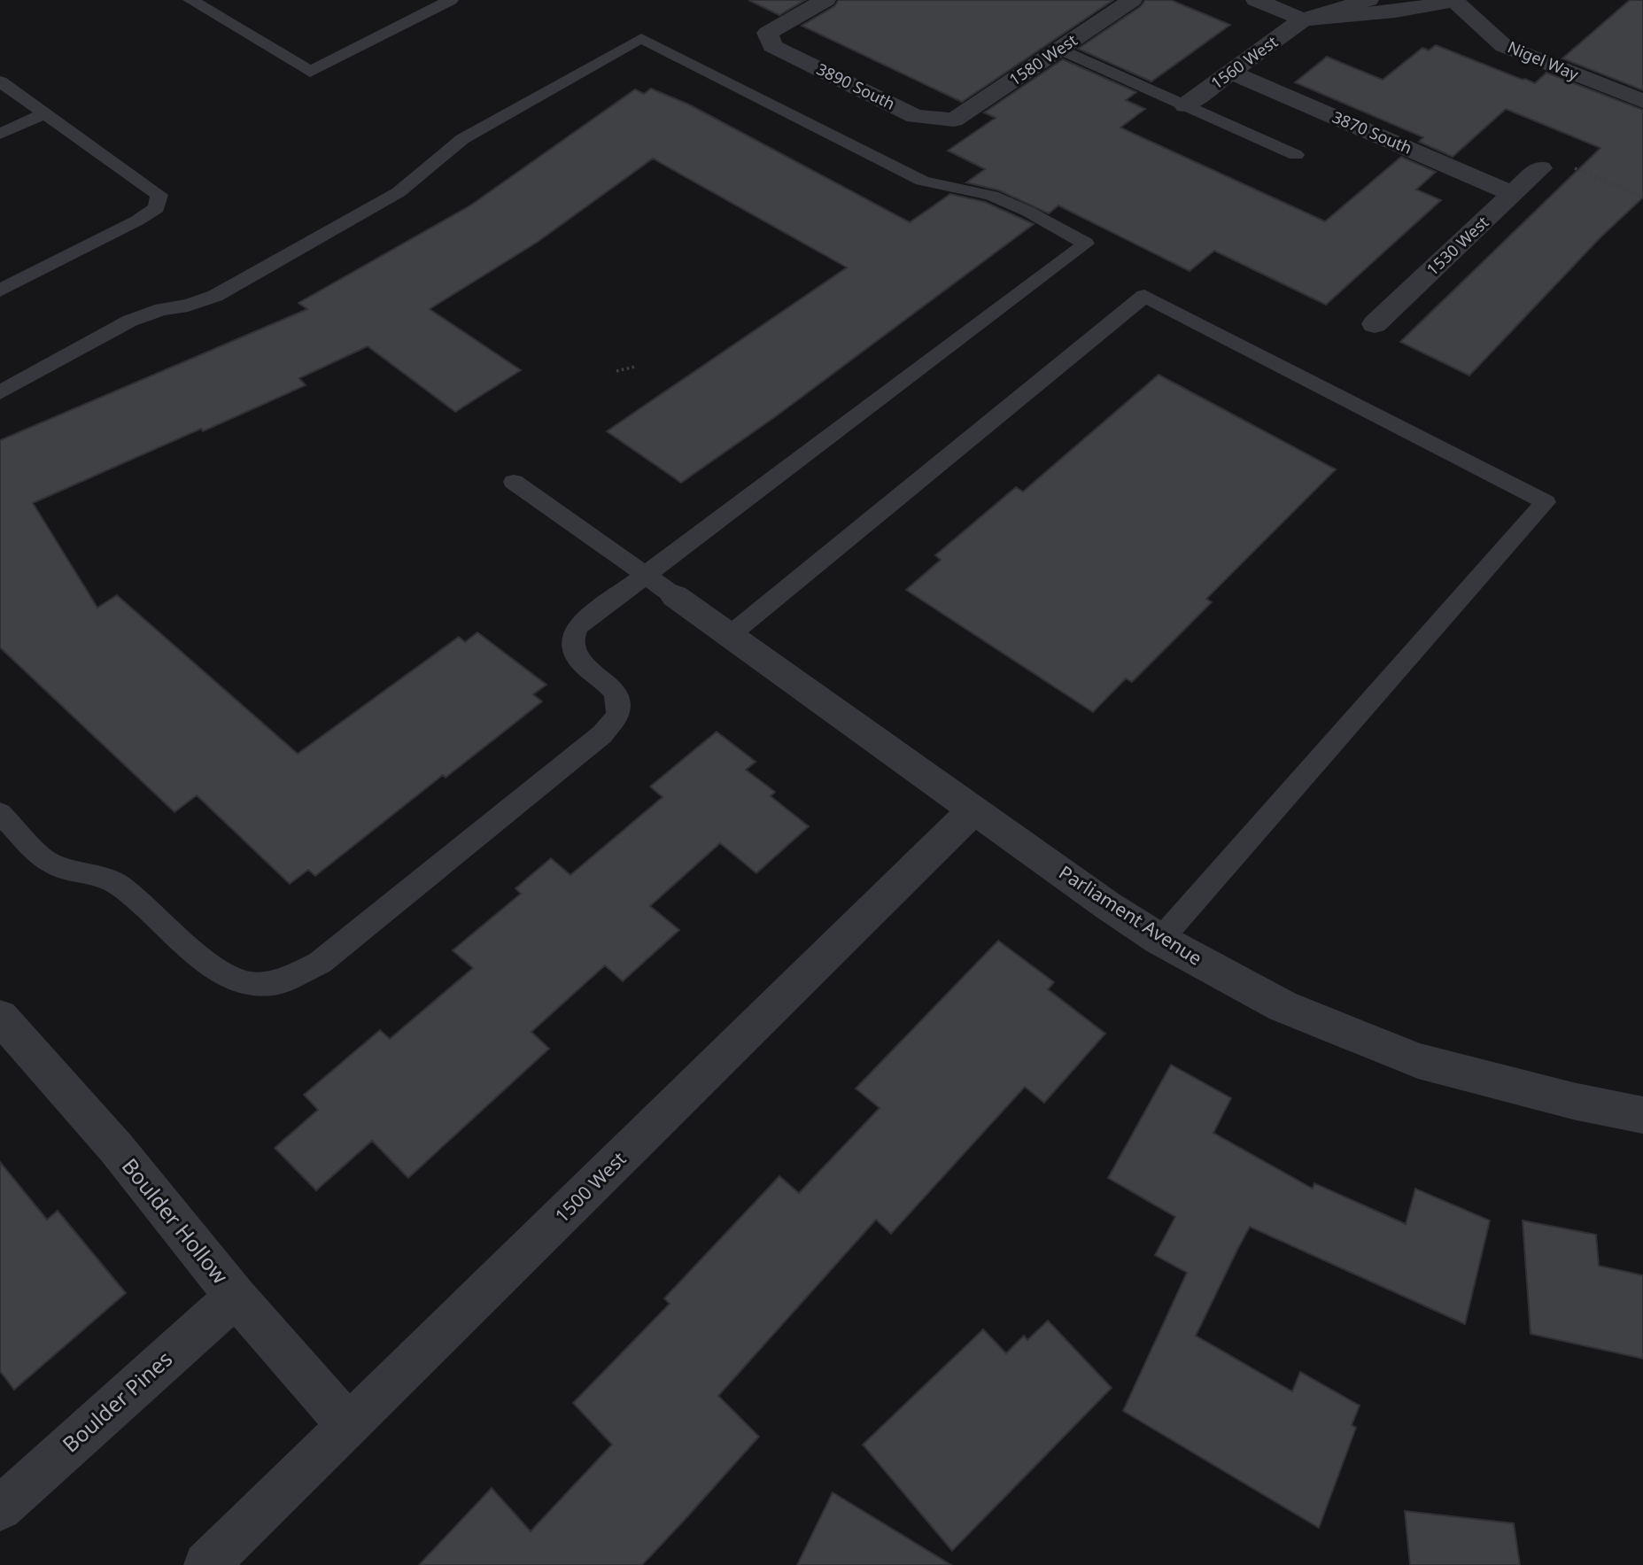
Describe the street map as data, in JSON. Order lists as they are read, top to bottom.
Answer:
{
  "streets": {
    "street": [
      "1580 West",
      "Nigel Way",
      "1560 West",
      "3890 South",
      "3870 South",
      "1530 West",
      "Parliament Avenue",
      "1500 West",
      "Boulder Hollow",
      "Boulder Pines"
    ]
  },
  "crossings": [
    ["1580 West", "3890 South"],
    ["Nigel Way", "1560 West"],
    ["1560 West", "3870 South"],
    ["3870 South", "1530 West"],
    ["Parliament Avenue", "1500 West"],
    ["1500 West", "Boulder Hollow"],
    ["Boulder Hollow", "Boulder Pines"]
  ]
}
